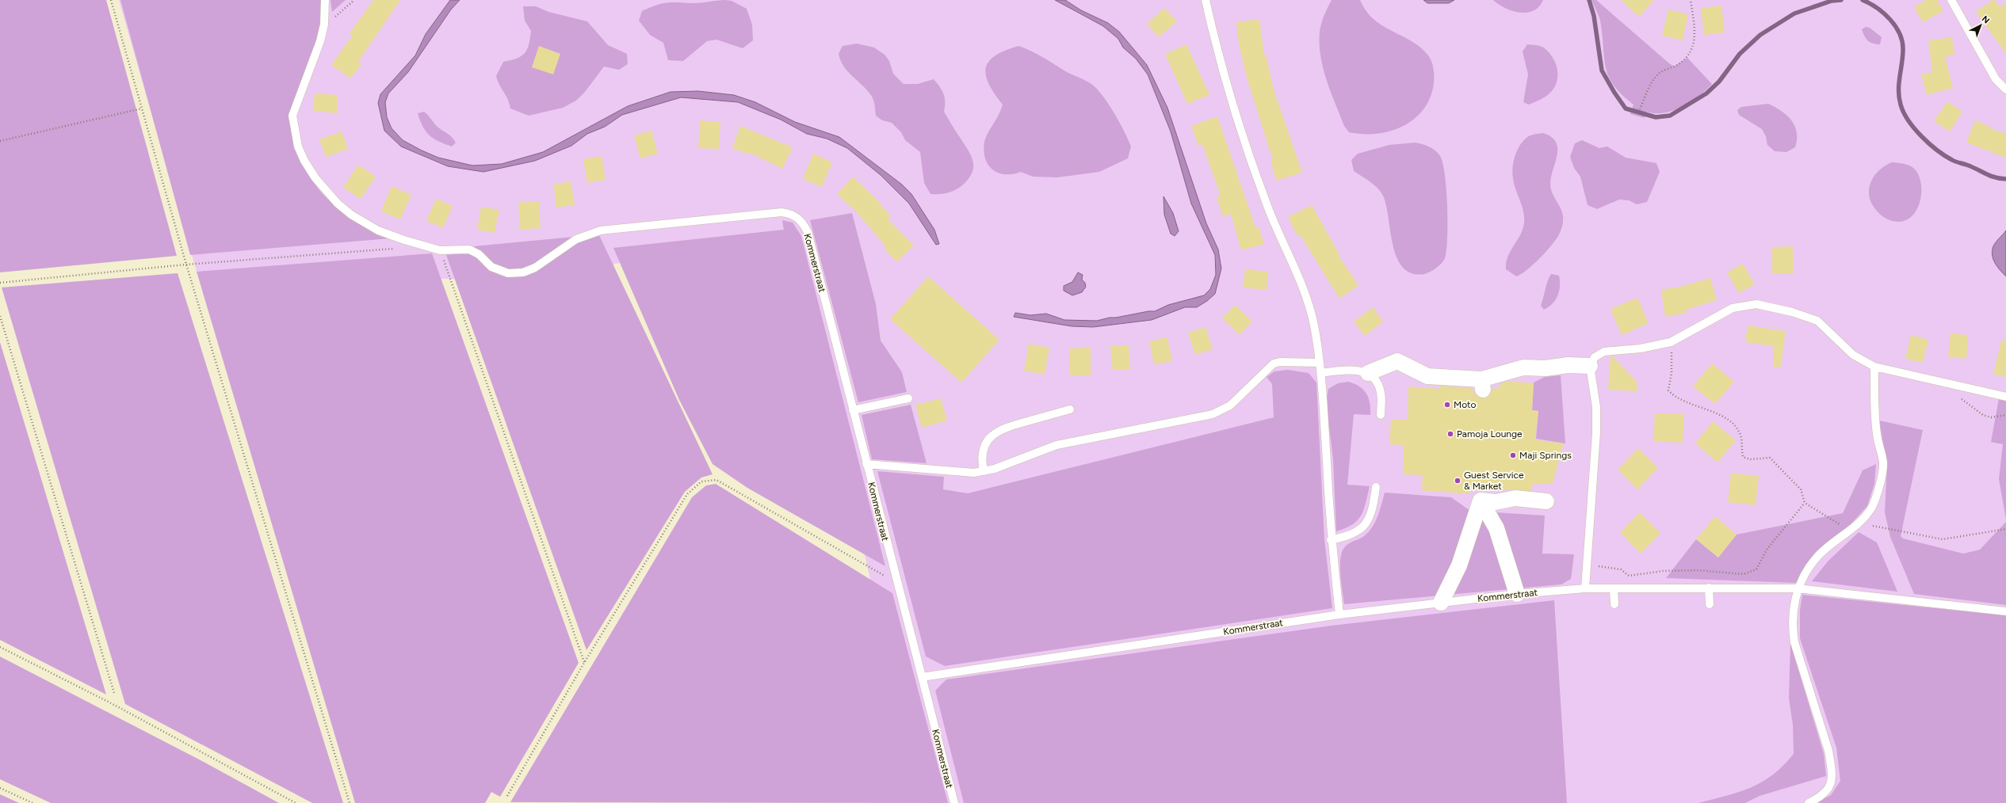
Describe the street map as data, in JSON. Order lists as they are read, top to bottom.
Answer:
{
  "streets": {
    "lane": ["Kommerstraat"]
  },
  "places": [
    "Moto",
    "Pamoja Lounge",
    "Maji Springs",
    "Guest Service & Market"
  ],
  "north": "top right"
}
